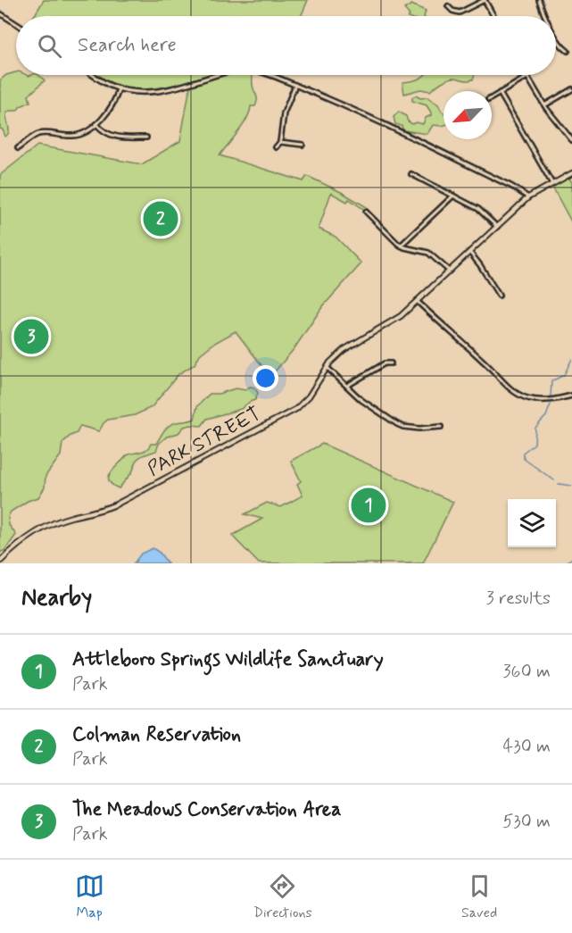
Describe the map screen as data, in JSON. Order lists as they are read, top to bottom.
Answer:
{
  "streets": {
    "main road": ["PARK STREET"]
  },
  "north": "bottom left",
  "page": {
    "search": "Search here",
    "pins": ["2", "3", "1"],
    "heading": ["Nearby", "3 results"],
    "list": [
      {
        "mark": "1",
        "name": "Attleboro Springs Wildlife Sanctuary",
        "note": "Park",
        "value": "360 m"
      },
      {
        "mark": "2",
        "name": "Colman Reservation",
        "note": "Park",
        "value": "430 m"
      },
      {
        "mark": "3",
        "name": "The Meadows Conservation Area",
        "note": "Park",
        "value": "530 m"
      }
    ],
    "nav": ["Map", "Directions", "Saved"]
  }
}
